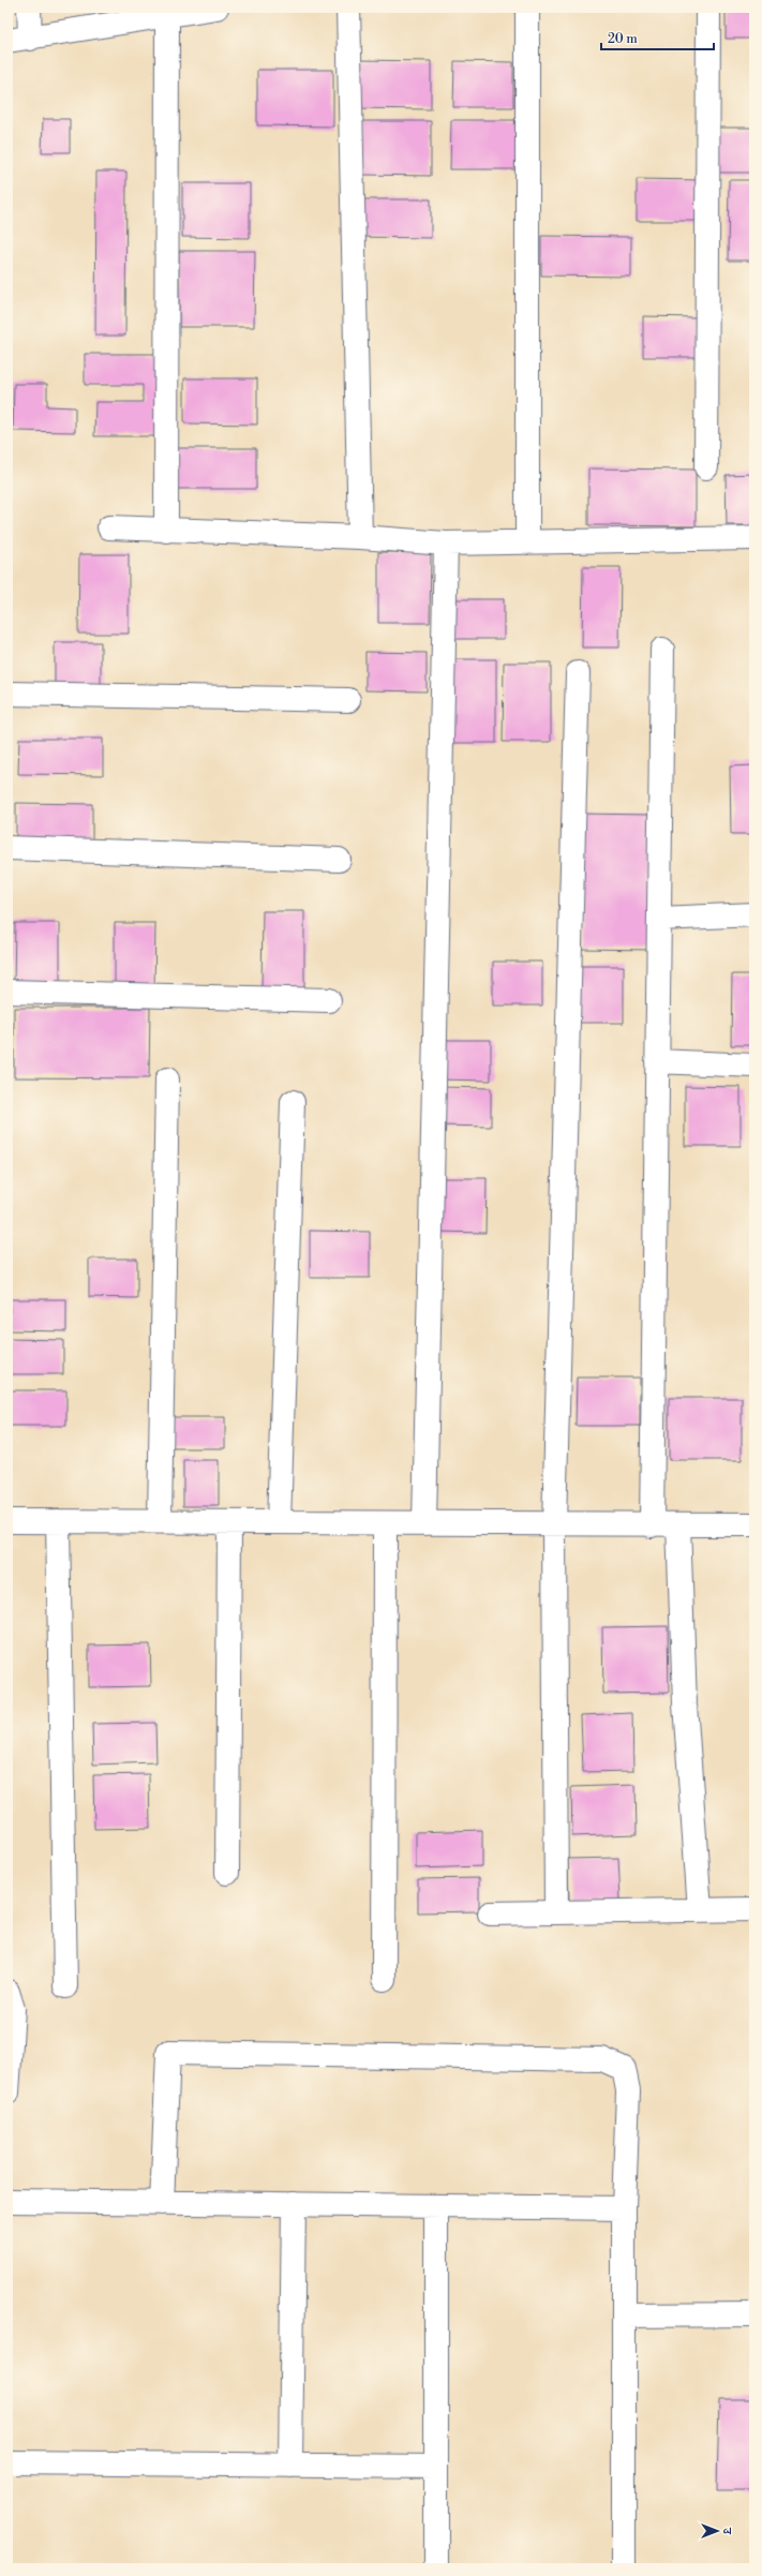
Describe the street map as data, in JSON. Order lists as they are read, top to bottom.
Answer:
{
  "scale_bar": "20 m",
  "north": "right"
}
